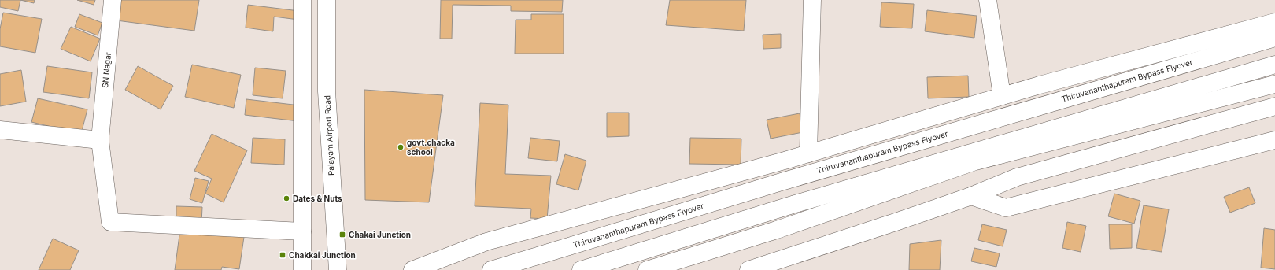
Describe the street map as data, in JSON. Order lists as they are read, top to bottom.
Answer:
{
  "streets": {
    "main road": ["SN Nagar", "Thiruvananthapuram Bypass Flyover", "Palayam Airport Road"]
  },
  "places": {
    "other": ["govt.chacka school", "Dates & Nuts"],
    "transit": ["Chakai Junction", "Chakkai Junction"]
  }
}
